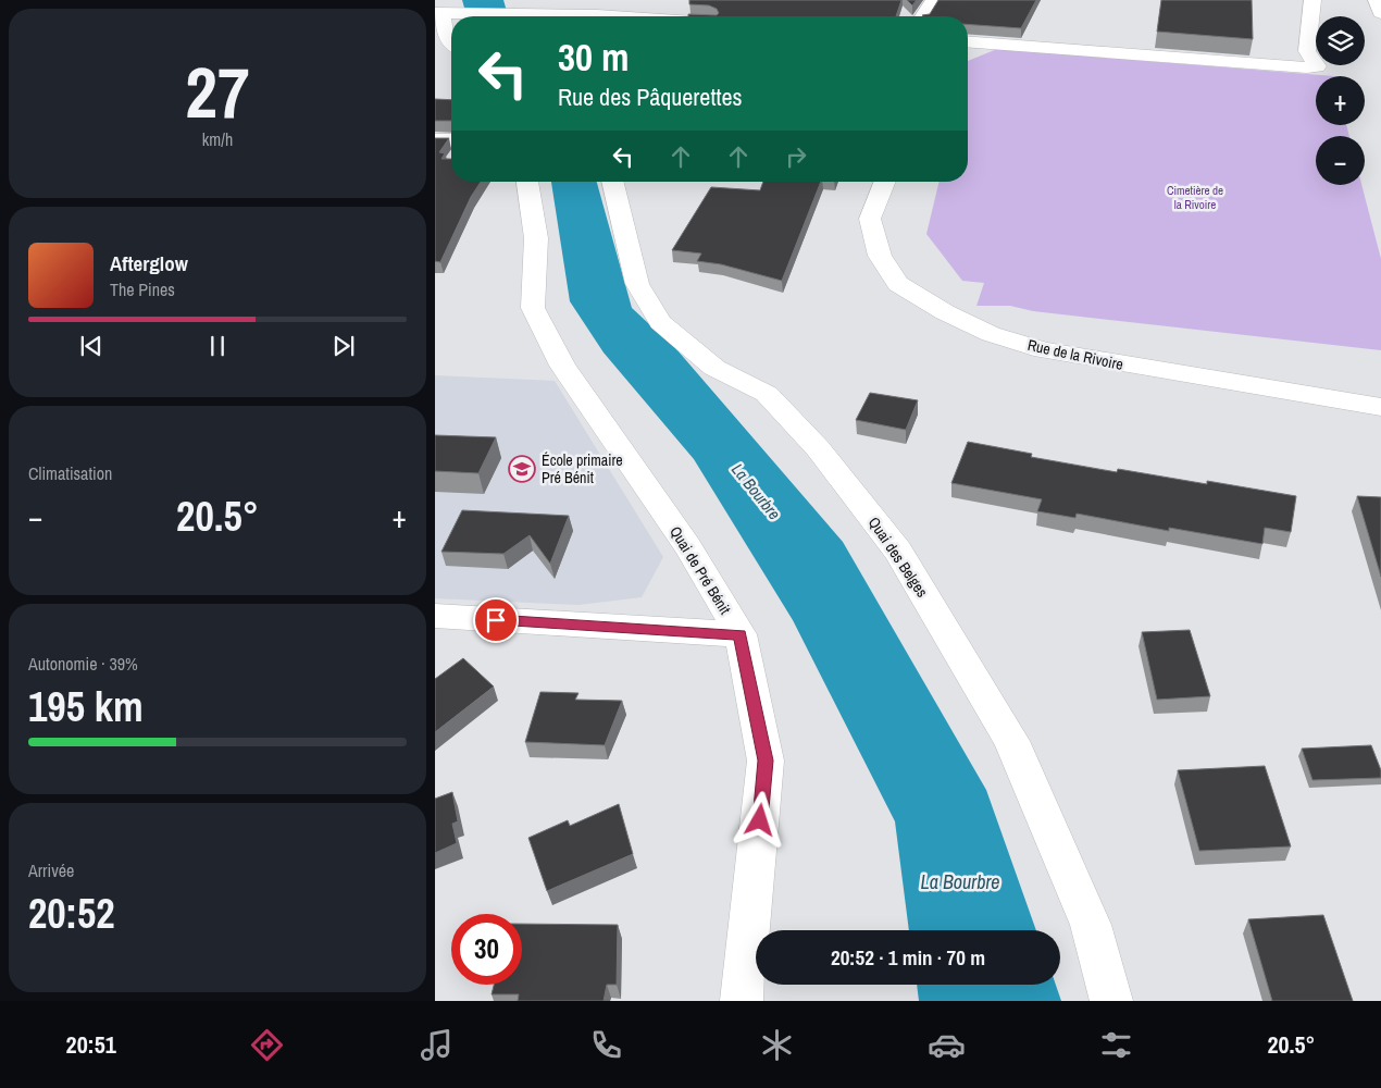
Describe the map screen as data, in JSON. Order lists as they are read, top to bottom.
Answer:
{
  "streets": {
    "main road": ["Rue de la Rivoire", "Quai des Belges", "Quai de Pré Bénit"]
  },
  "water": ["La Bourbre"],
  "parks": ["Cimetière de la Rivoire"],
  "places": {
    "school or university": ["École primaire Pré Bénit"]
  },
  "page": {
    "tile": [
      ["27", "km/h"],
      "Climatisation",
      ["Autonomie · 39%", "195 km"],
      ["Arrivée", "20:52"]
    ],
    "map_buttons": ["+", "−"],
    "turn": ["30 m", "Rue des Pâquerettes"],
    "song": ["Afterglow", "The Pines"],
    "heat": ["−", "20.5°", "+"],
    "limit": "30",
    "trip": "20:52 · 1 min · 70 m",
    "tabs": ["20:51", "20.5°"]
  }
}
